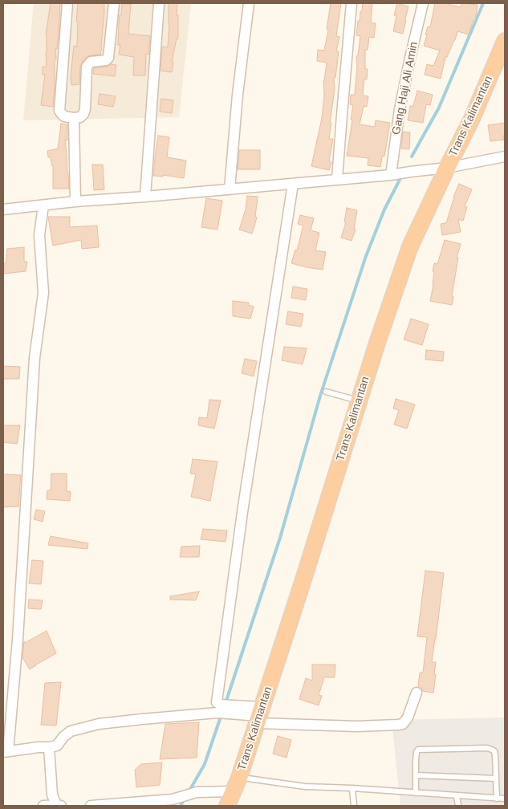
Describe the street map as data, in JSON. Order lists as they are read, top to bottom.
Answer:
{
  "streets": {
    "highway": ["Trans Kalimantan"],
    "street": ["Gang Haji Ali Amin"]
  }
}
